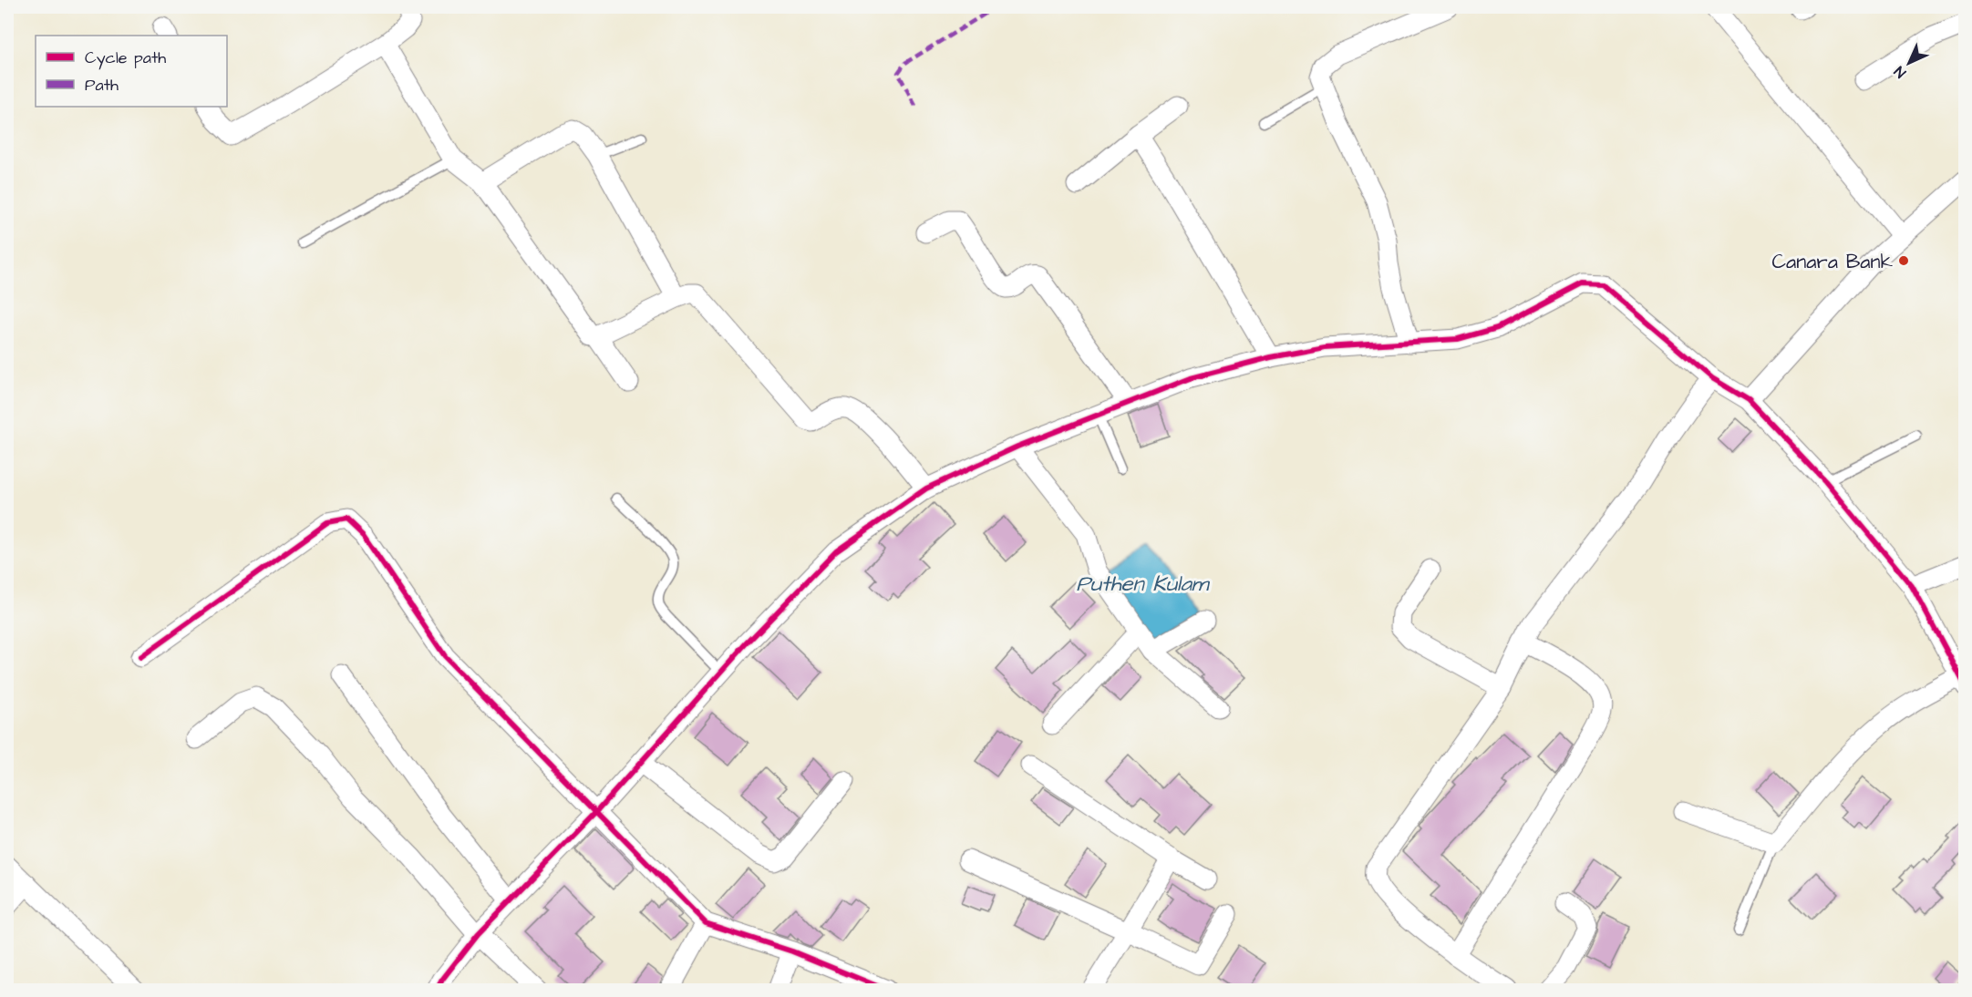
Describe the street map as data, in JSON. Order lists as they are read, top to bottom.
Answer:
{
  "water": ["Puthen Kulam"],
  "places": ["Canara Bank"],
  "legend": ["Cycle path", "Path"],
  "north": "bottom left"
}
